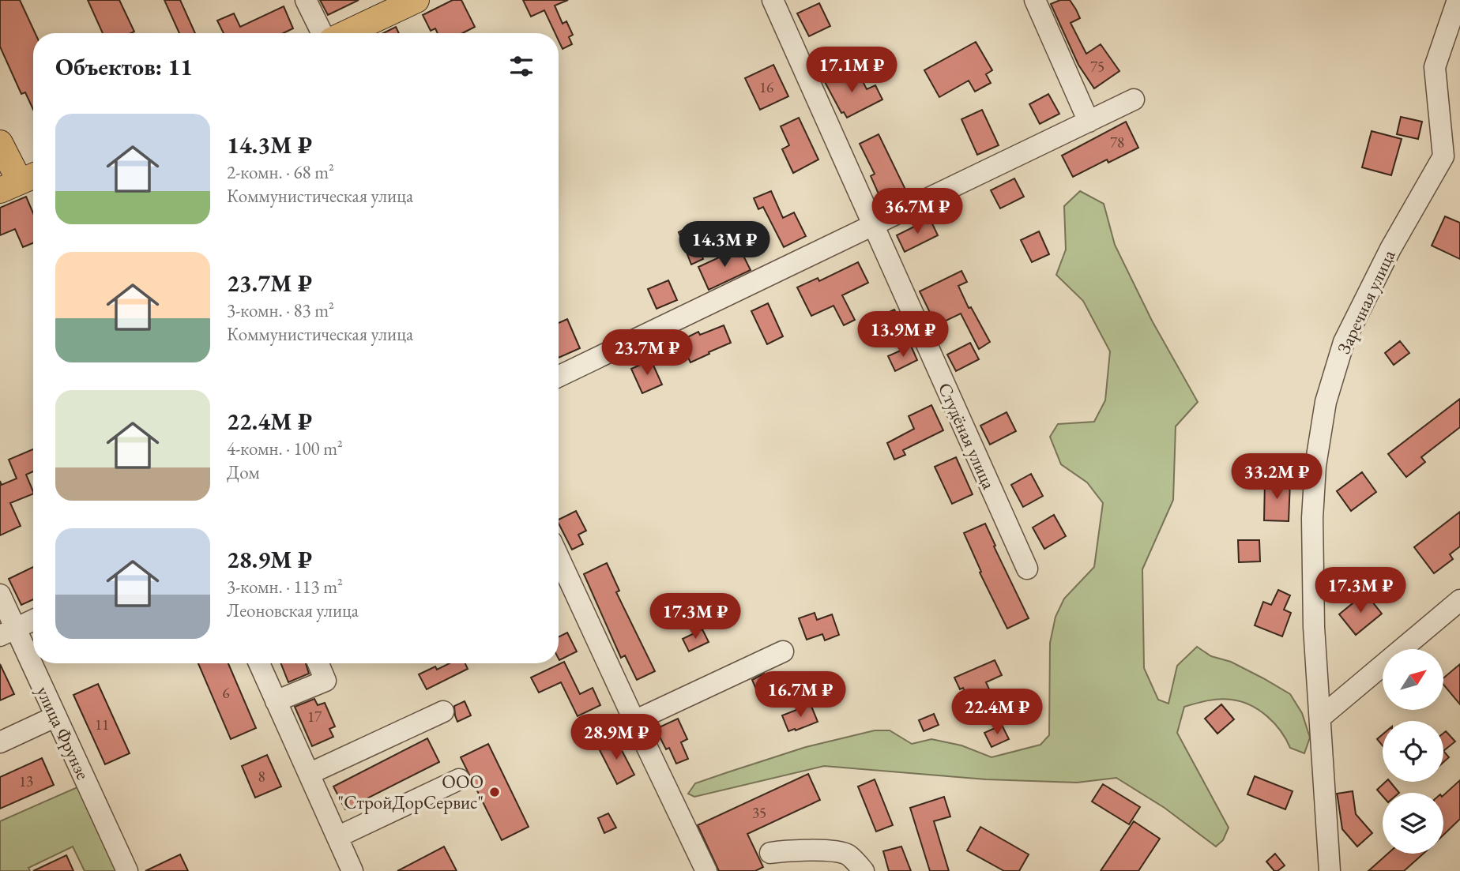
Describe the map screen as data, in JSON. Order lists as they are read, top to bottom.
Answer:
{
  "streets": {
    "street": ["Заречная улица", "Студёная улица", "улица Фрунзе"]
  },
  "places": ["ООО \"СтройДорСервис\""],
  "house_numbers": [
    "75",
    "16",
    "78",
    "6",
    "17",
    "11",
    "8",
    "13",
    "35"
  ],
  "north": "top right",
  "page": {
    "heading": "Объектов: 11",
    "price": [
      "17.1M ₽",
      "36.7M ₽",
      "14.3M ₽",
      "13.9M ₽",
      "23.7M ₽",
      "33.2M ₽",
      "17.3M ₽",
      "17.3M ₽",
      "16.7M ₽",
      "22.4M ₽",
      "28.9M ₽"
    ],
    "list": [
      {
        "name": "14.3M ₽",
        "note": "2-комн. · 68 m² · Коммунистическая улица"
      },
      {
        "name": "23.7M ₽",
        "note": "3-комн. · 83 m² · Коммунистическая улица"
      },
      {
        "name": "22.4M ₽",
        "note": "4-комн. · 100 m² · Дом"
      },
      {
        "name": "28.9M ₽",
        "note": "3-комн. · 113 m² · Леоновская улица"
      }
    ]
  }
}
